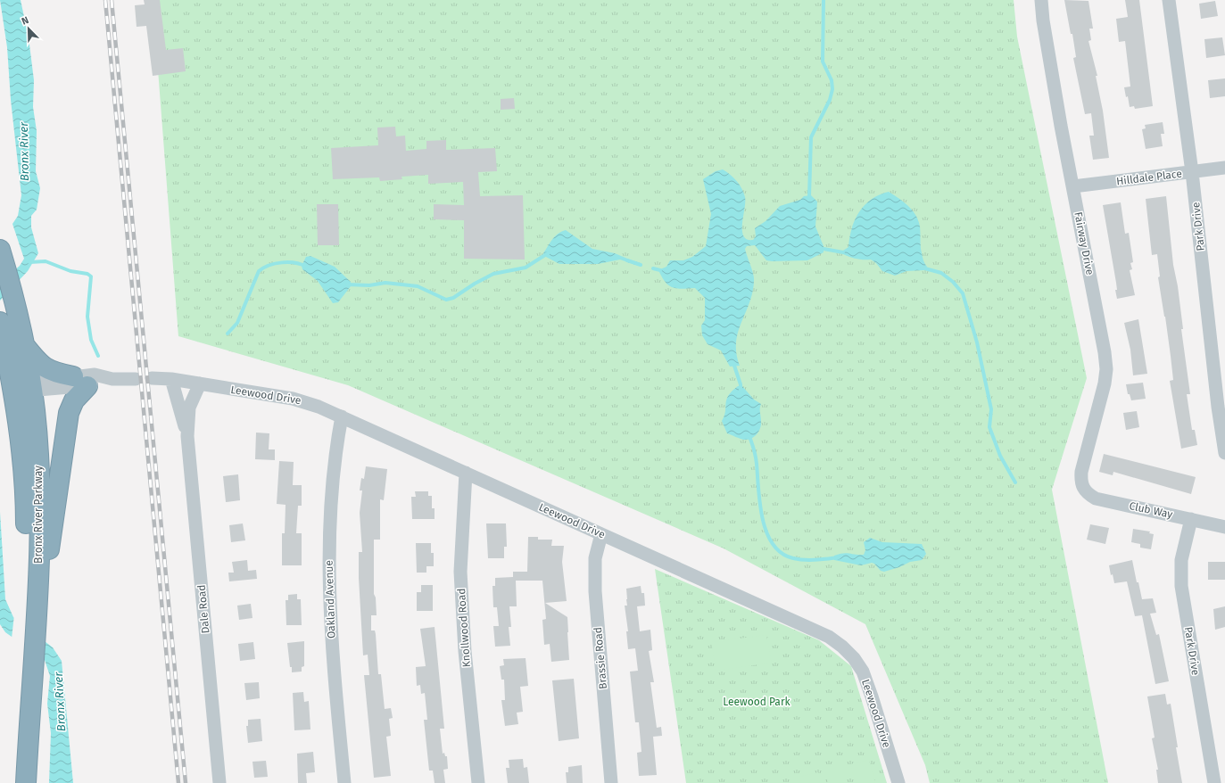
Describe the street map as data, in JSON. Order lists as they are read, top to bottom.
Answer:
{
  "streets": {
    "highway": ["Bronx River Parkway"],
    "street": [
      "Hilldale Place",
      "Park Drive",
      "Fairway Drive",
      "Leewood Drive",
      "Club Way",
      "Oakland Avenue",
      "Dale Road",
      "Knollwood Road",
      "Brassie Road"
    ]
  },
  "crossings": [
    ["Hilldale Place", "Park Drive"],
    ["Hilldale Place", "Fairway Drive"],
    ["Park Drive", "Club Way"],
    ["Fairway Drive", "Club Way"],
    ["Leewood Drive", "Oakland Avenue"],
    ["Leewood Drive", "Dale Road"],
    ["Leewood Drive", "Knollwood Road"],
    ["Leewood Drive", "Brassie Road"]
  ],
  "water": ["Bronx River"],
  "parks": ["Leewood Park"],
  "north": "top left"
}
